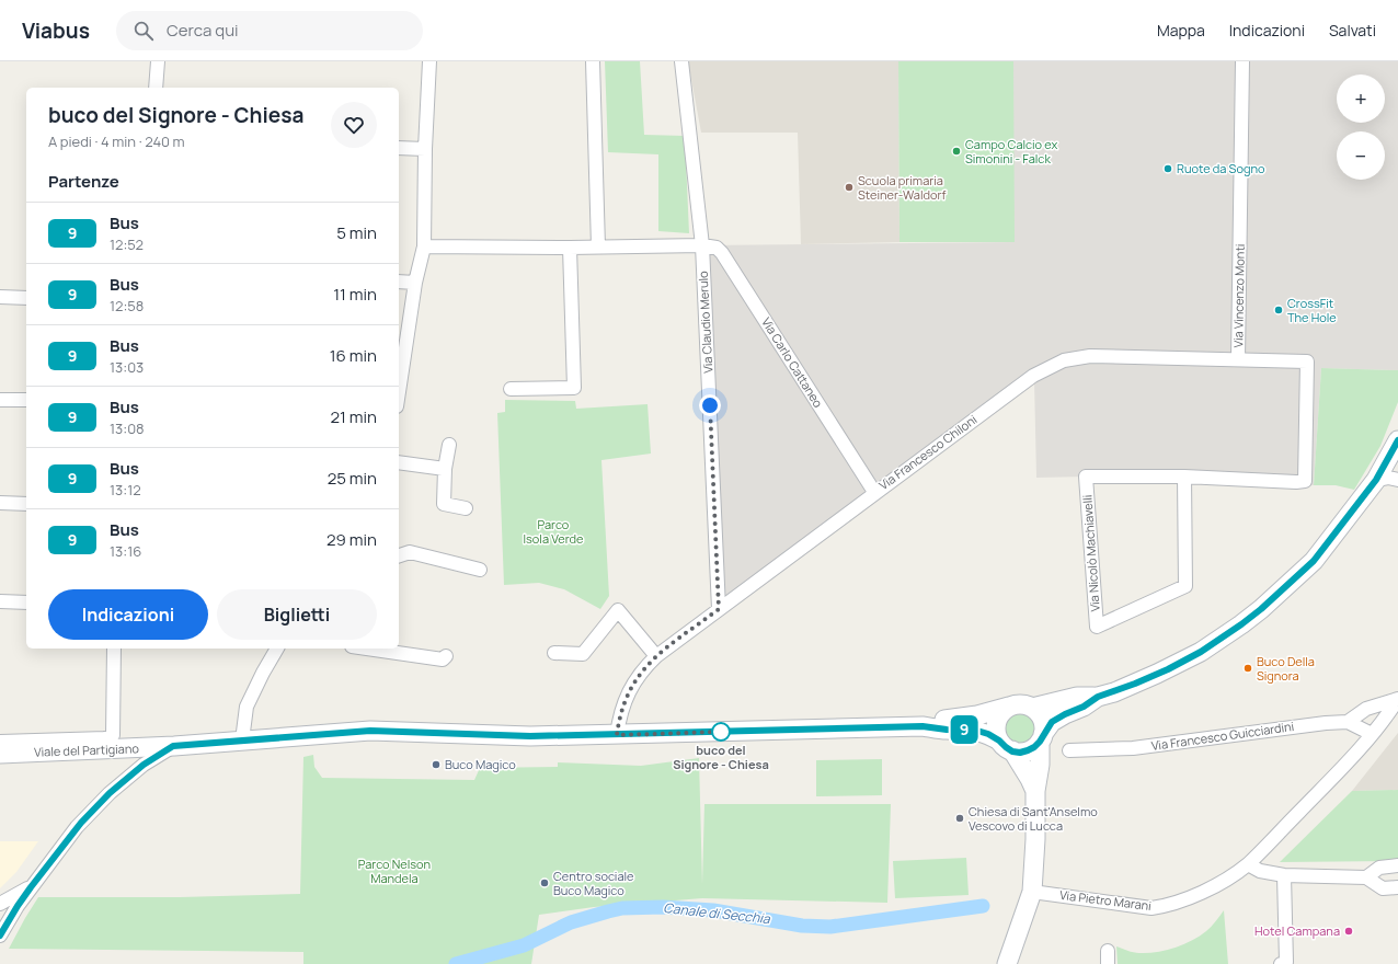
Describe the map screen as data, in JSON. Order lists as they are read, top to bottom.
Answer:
{
  "streets": {
    "main road": ["Viale del Partigiano"],
    "street": [
      "Via Vincenzo Monti",
      "Via Claudio Merulo",
      "Via Carlo Cattaneo",
      "Via Francesco Chiloni",
      "Via Nicolò Machiavelli",
      "Via Francesco Guicciardini",
      "Via Pietro Marani"
    ]
  },
  "crossings": [
    ["Via Vincenzo Monti", "Via Francesco Chiloni"],
    ["Via Vincenzo Monti", "Via Nicolò Machiavelli"],
    ["Via Claudio Merulo", "Via Carlo Cattaneo"],
    ["Via Claudio Merulo", "Via Francesco Chiloni"],
    ["Via Carlo Cattaneo", "Via Francesco Chiloni"],
    ["Via Francesco Chiloni", "Viale del Partigiano"],
    ["Via Francesco Guicciardini", "Via Pietro Marani"]
  ],
  "water": ["Canale di Secchia"],
  "parks": ["Parco Isola Verde", "Parco Nelson Mandela"],
  "places": [
    "Campo Calcio ex Simonini - Falck",
    "Ruote da Sogno",
    "Scuola primaria Steiner-Waldorf",
    "CrossFit The Hole",
    "Buco Della Signora",
    "buco del Signore - Chiesa",
    "Buco Magico",
    "Chiesa di Sant'Anselmo Vescovo di Lucca",
    "Centro sociale Buco Magico",
    "Hotel Campana"
  ],
  "lines": ["bus line 9"],
  "page": {
    "header": "Viabus",
    "search": "Cerca qui",
    "nav": ["Mappa", "Indicazioni", "Salvati"],
    "on_map": "9",
    "map_buttons": ["+", "−"],
    "heading": [
      ["buco del Signore - Chiesa", "A piedi · 4 min · 240 m"],
      "Partenze"
    ],
    "list": [
      {
        "mark": "9",
        "name": "Bus",
        "note": "12:52",
        "value": "5 min"
      },
      {
        "mark": "9",
        "name": "Bus",
        "note": "12:58",
        "value": "11 min"
      },
      {
        "mark": "9",
        "name": "Bus",
        "note": "13:03",
        "value": "16 min"
      },
      {
        "mark": "9",
        "name": "Bus",
        "note": "13:08",
        "value": "21 min"
      },
      {
        "mark": "9",
        "name": "Bus",
        "note": "13:12",
        "value": "25 min"
      },
      {
        "mark": "9",
        "name": "Bus",
        "note": "13:16",
        "value": "29 min"
      }
    ],
    "buttons": ["Indicazioni", "Biglietti"]
  }
}
